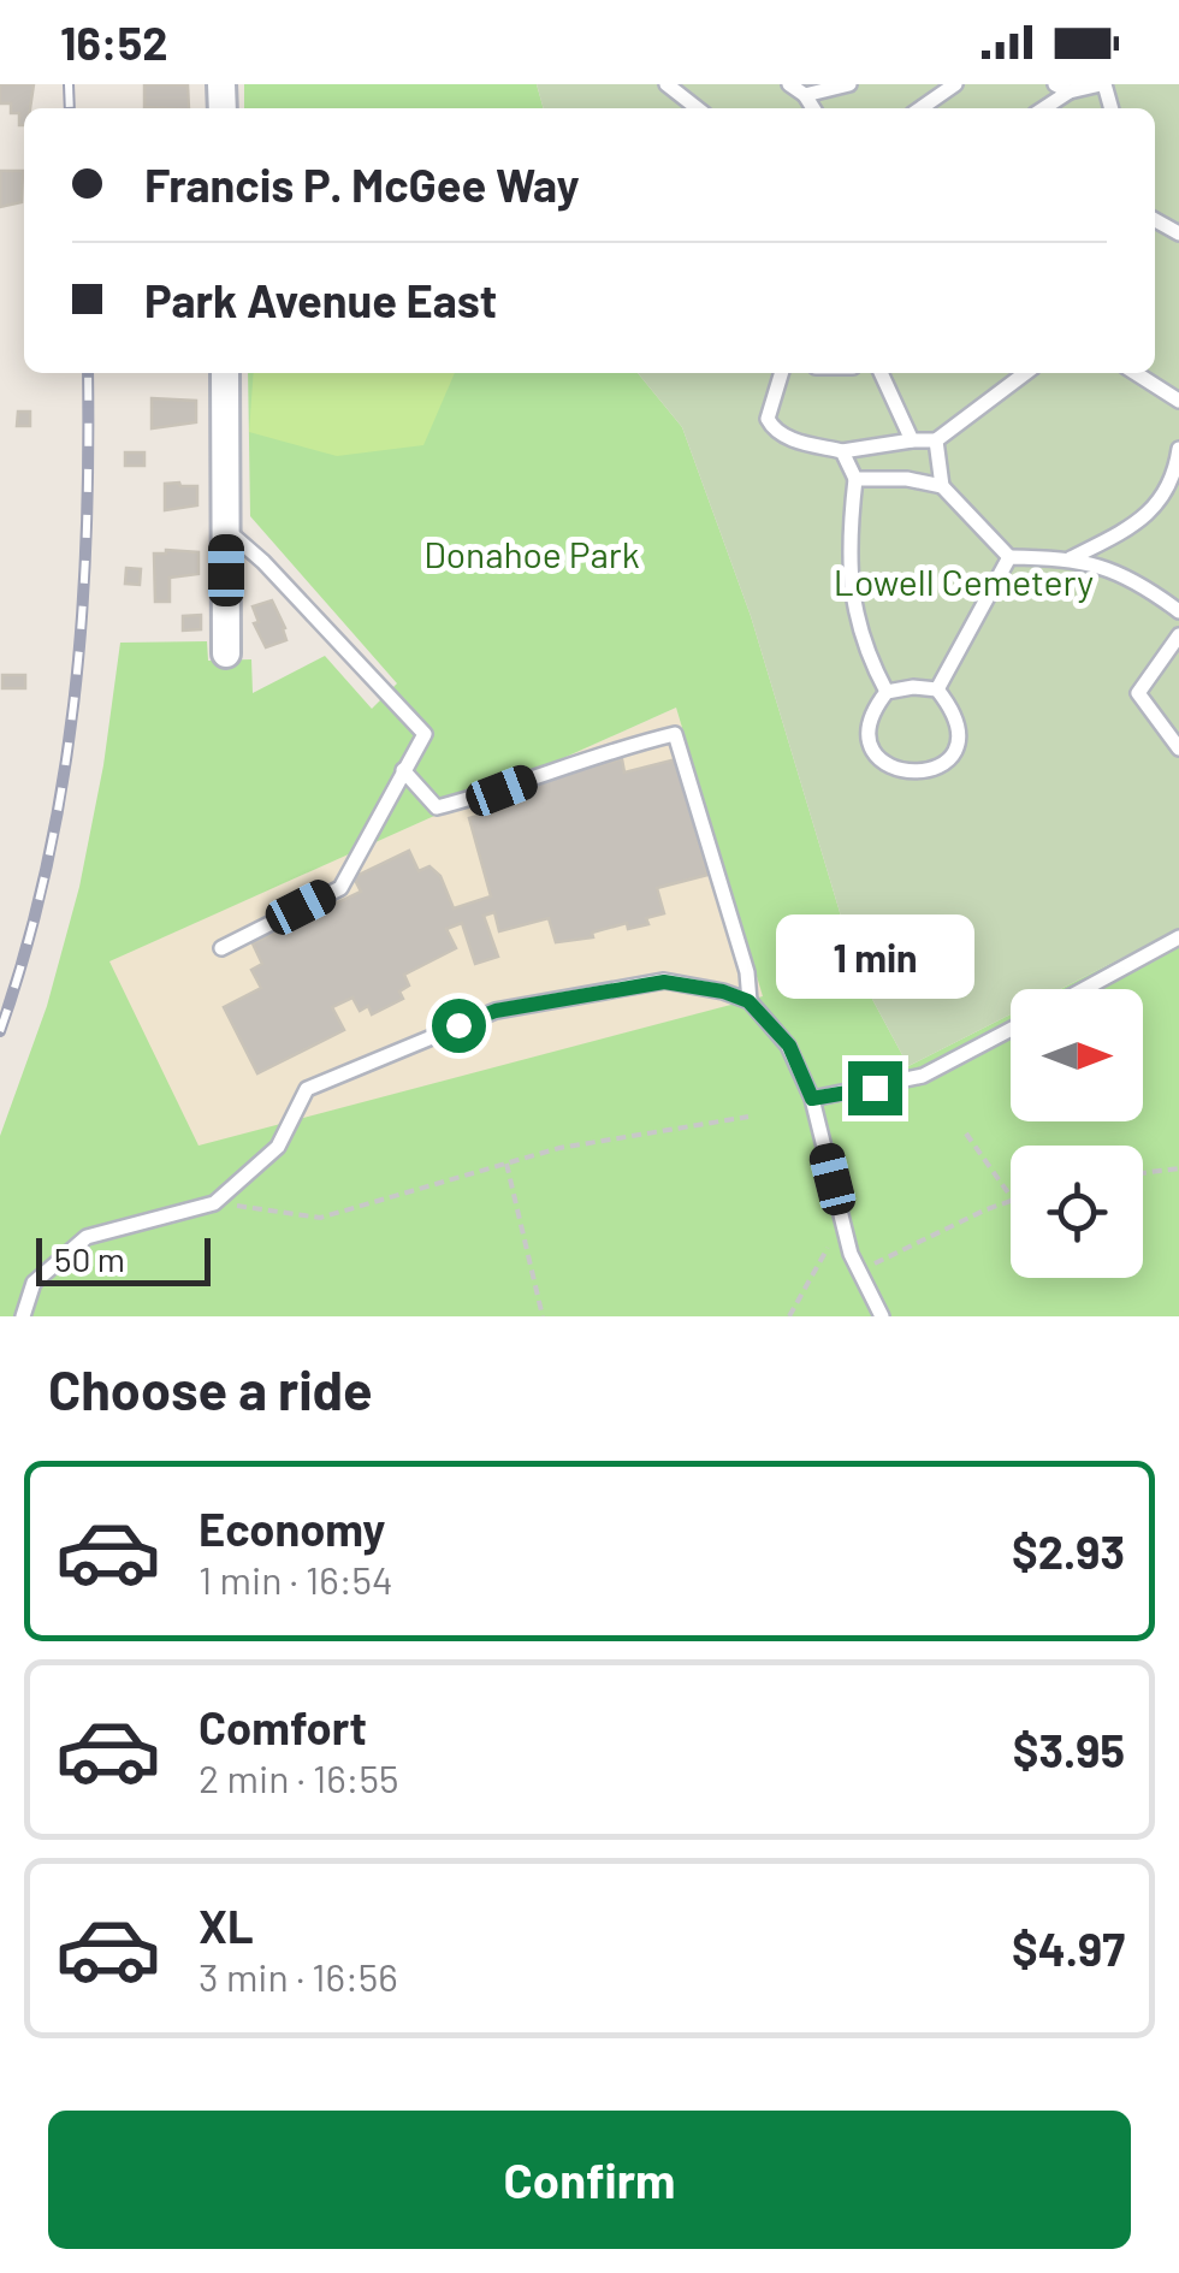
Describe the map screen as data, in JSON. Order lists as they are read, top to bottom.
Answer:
{
  "parks": ["Donahoe Park", "Lowell Cemetery"],
  "scale_bar": "50 m",
  "north": "right",
  "page": {
    "status": "16:52",
    "banner": ["Francis P. McGee Way", "Park Avenue East"],
    "bubble": "1 min",
    "scale": "50 m",
    "heading": "Choose a ride",
    "list": [
      {
        "name": "Economy",
        "note": "1 min · 16:54",
        "value": "$2.93"
      },
      {
        "name": "Comfort",
        "note": "2 min · 16:55",
        "value": "$3.95"
      },
      {
        "name": "XL",
        "note": "3 min · 16:56",
        "value": "$4.97"
      }
    ],
    "buttons": "Confirm"
  }
}
